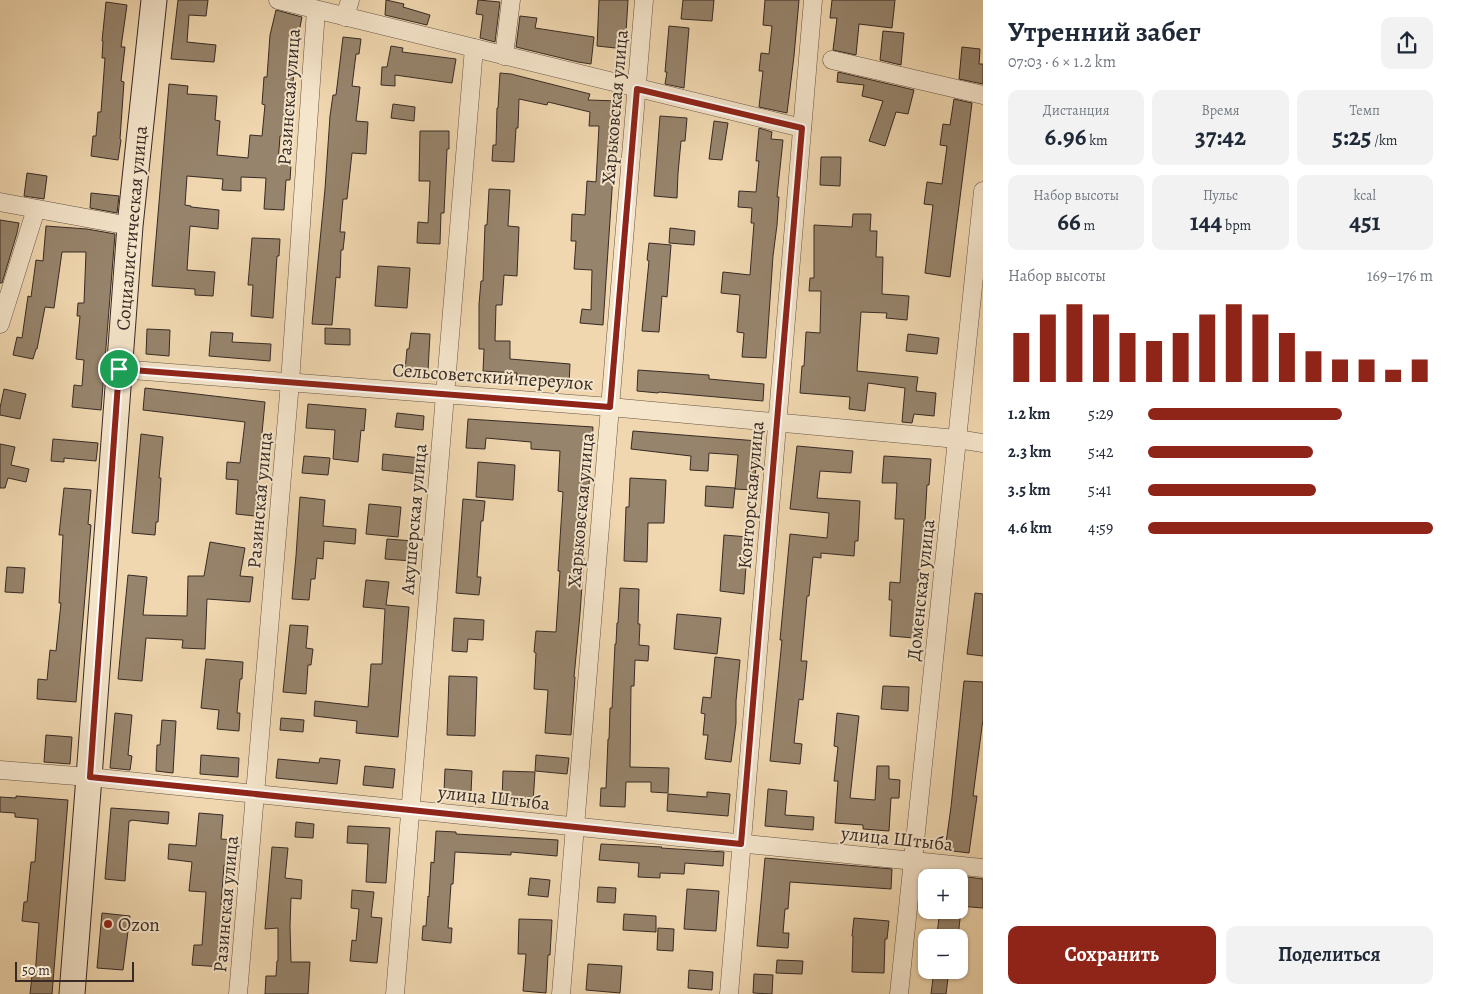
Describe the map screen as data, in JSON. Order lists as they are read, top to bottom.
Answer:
{
  "streets": {
    "street": [
      "Разинская улица",
      "Харьковская улица",
      "Социалистическая улица",
      "Сельсоветский переулок",
      "Конторская улица",
      "Акушерская улица",
      "Доменская улица",
      "улица Штыба"
    ]
  },
  "crossings": [
    ["Разинская улица", "Сельсоветский переулок"],
    ["Разинская улица", "улица Штыба"],
    ["Харьковская улица", "Сельсоветский переулок"],
    ["Харьковская улица", "улица Штыба"],
    ["Социалистическая улица", "Сельсоветский переулок"],
    ["Социалистическая улица", "улица Штыба"],
    ["Сельсоветский переулок", "Конторская улица"],
    ["Сельсоветский переулок", "Акушерская улица"],
    ["Сельсоветский переулок", "Доменская улица"],
    ["Конторская улица", "улица Штыба"],
    ["Акушерская улица", "улица Штыба"],
    ["Доменская улица", "улица Штыба"]
  ],
  "places": ["Ozon"],
  "scale_bar": "50 m",
  "page": {
    "heading": ["Утренний забег", "07:03 · 6 × 1.2 km"],
    "stats": [
      ["Дистанция", "6.96 km"],
      ["Время", "37:42"],
      ["Темп", "5:25 /km"],
      ["Набор высоты", "66 m"],
      ["Пульс", "144 bpm"],
      ["kcal", "451"]
    ],
    "chart": ["Набор высоты", "169–176 m"],
    "list": [
      {
        "name": "1.2 km",
        "note": "5:29"
      },
      {
        "name": "2.3 km",
        "note": "5:42"
      },
      {
        "name": "3.5 km",
        "note": "5:41"
      },
      {
        "name": "4.6 km",
        "note": "4:59"
      }
    ],
    "map_buttons": ["+", "−"],
    "buttons": ["Сохранить", "Поделиться"],
    "scale": "50 m"
  }
}
